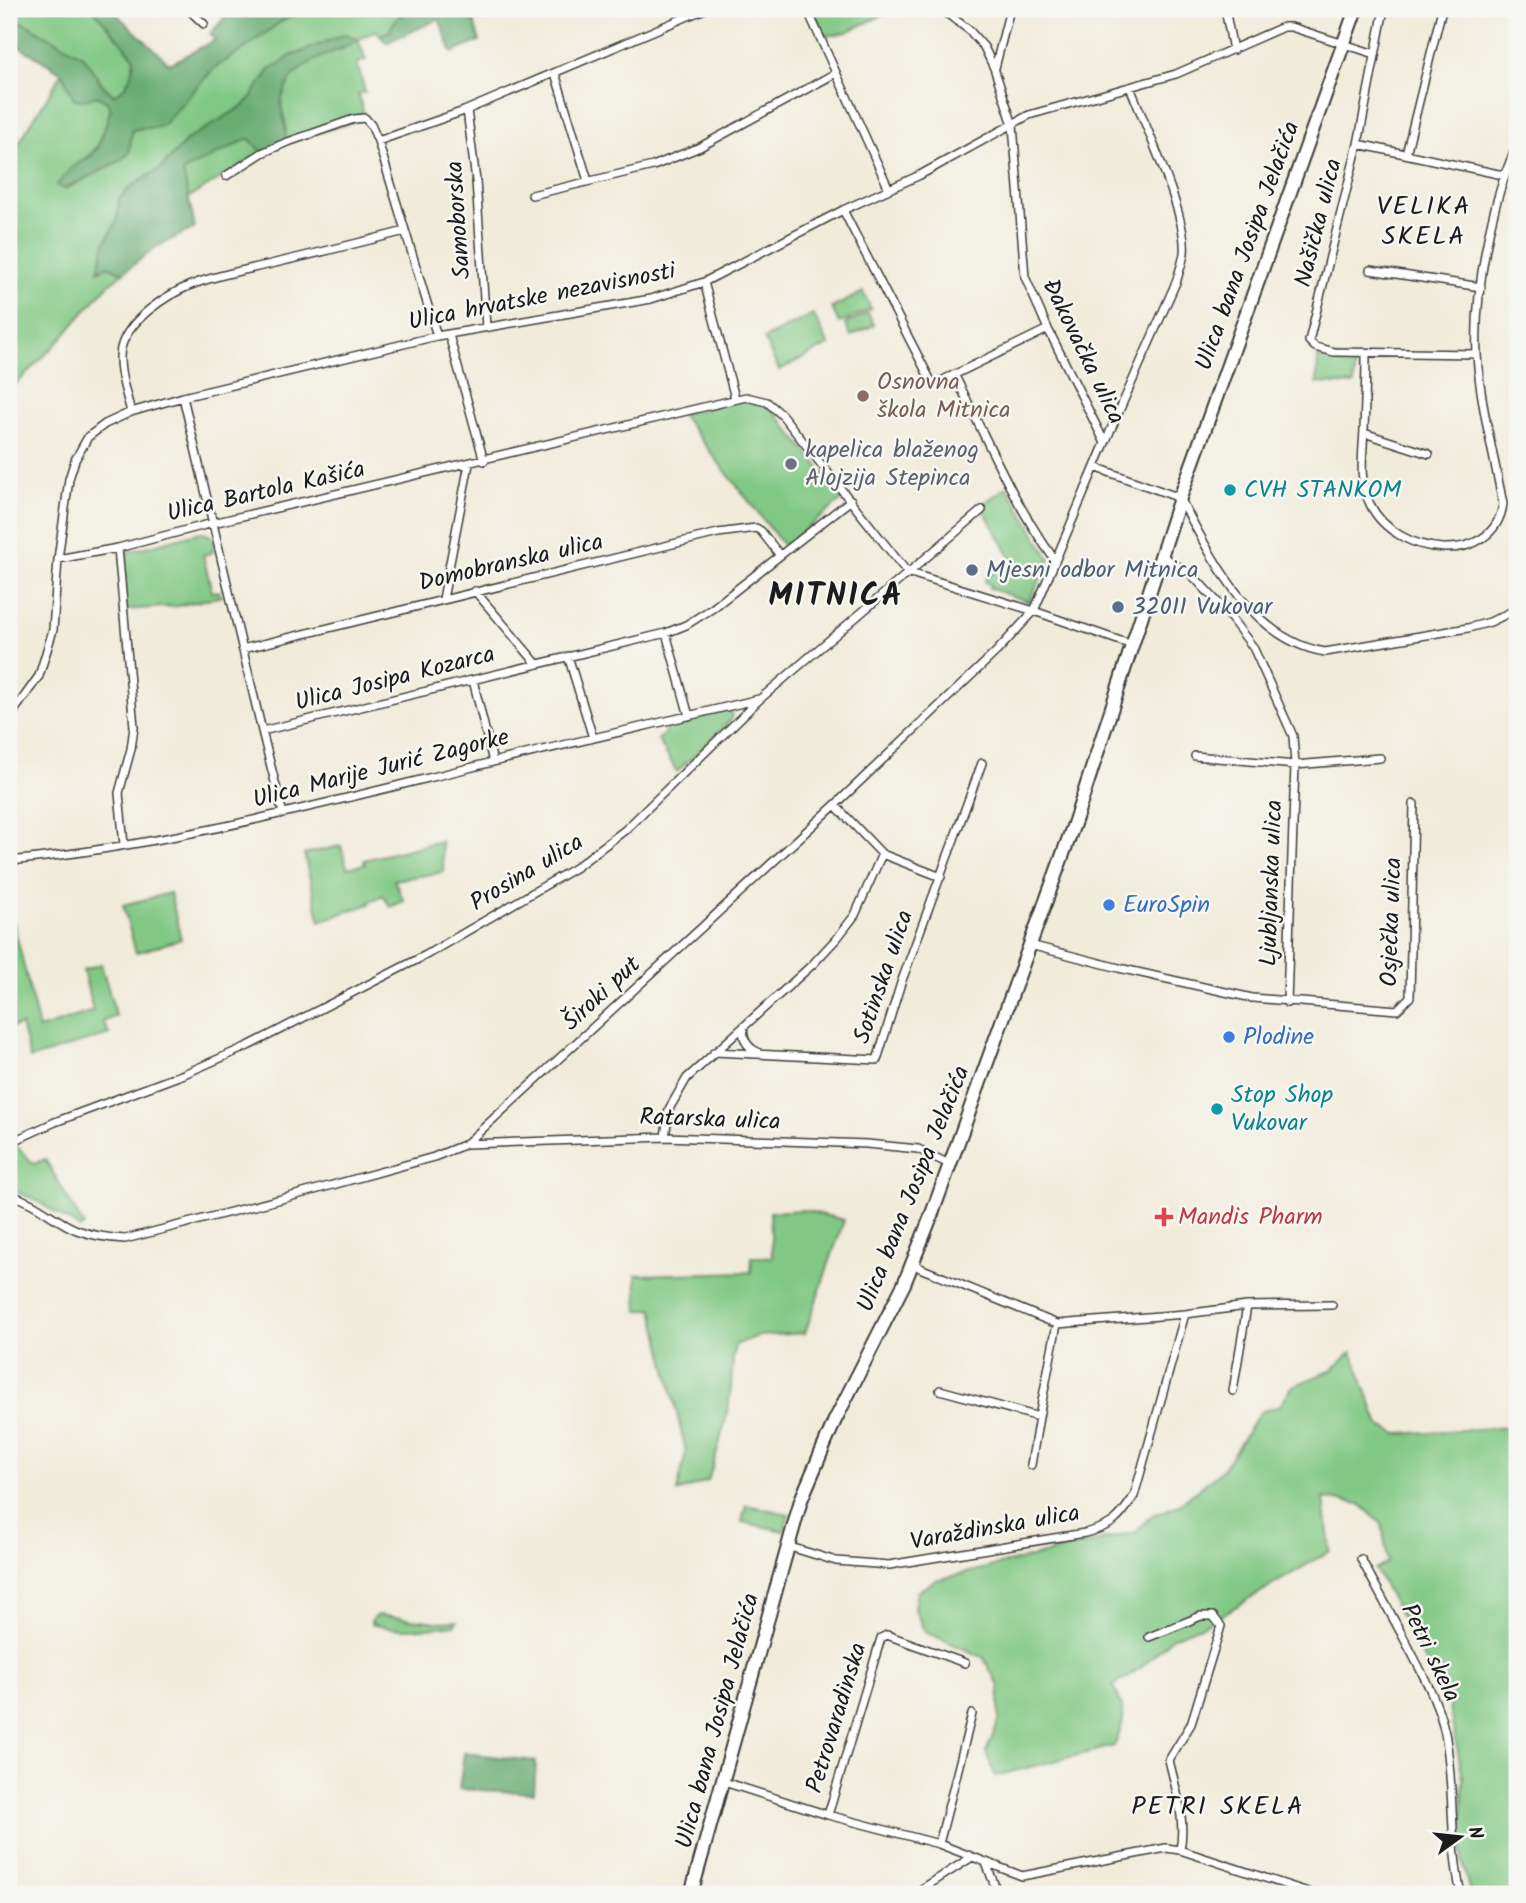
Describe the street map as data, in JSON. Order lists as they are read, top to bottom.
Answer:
{
  "streets": {
    "main road": ["Ulica bana Josipa Jelačića"],
    "street": [
      "Samoborska",
      "Našička ulica",
      "Ulica hrvatske nezavisnosti",
      "Đakovačka ulica",
      "Ulica Bartola Kašića",
      "Domobranska ulica",
      "Ulica Josipa Kozarca",
      "Ulica Marije Jurić Zagorke",
      "Prosina ulica",
      "Ljubljanska ulica",
      "Osječka ulica",
      "Sotinska ulica",
      "Široki put",
      "Ratarska ulica",
      "Varaždinska ulica",
      "Petri skela",
      "Petrovaradinska"
    ]
  },
  "crossings": [
    ["Samoborska", "Ulica hrvatske nezavisnosti"],
    ["Ulica bana Josipa Jelačića", "Ulica hrvatske nezavisnosti"],
    ["Ulica bana Josipa Jelačića", "Ljubljanska ulica"],
    ["Ulica bana Josipa Jelačića", "Osječka ulica"],
    ["Ulica bana Josipa Jelačića", "Ratarska ulica"],
    ["Ulica bana Josipa Jelačića", "Varaždinska ulica"],
    ["Ulica hrvatske nezavisnosti", "Đakovačka ulica"],
    ["Ulica hrvatske nezavisnosti", "Ulica Bartola Kašića"],
    ["Đakovačka ulica", "Široki put"],
    ["Ulica Bartola Kašića", "Ulica Josipa Kozarca"],
    ["Ulica Bartola Kašića", "Prosina ulica"],
    ["Domobranska ulica", "Ulica Josipa Kozarca"],
    ["Ulica Marije Jurić Zagorke", "Prosina ulica"],
    ["Ljubljanska ulica", "Osječka ulica"],
    ["Sotinska ulica", "Ratarska ulica"],
    ["Široki put", "Ratarska ulica"]
  ],
  "districts": ["VELIKA SKELA", "MITNICA", "PETRI SKELA"],
  "places": {
    "other": [
      "Osnovna škola Mitnica",
      "kapelica blaženog Alojzija Stepinca",
      "CVH STANKOM",
      "Mjesni odbor Mitnica",
      "32011 Vukovar",
      "EuroSpin",
      "Plodine",
      "Stop Shop Vukovar"
    ],
    "health": ["Mandis Pharm"]
  },
  "north": "right"
}
